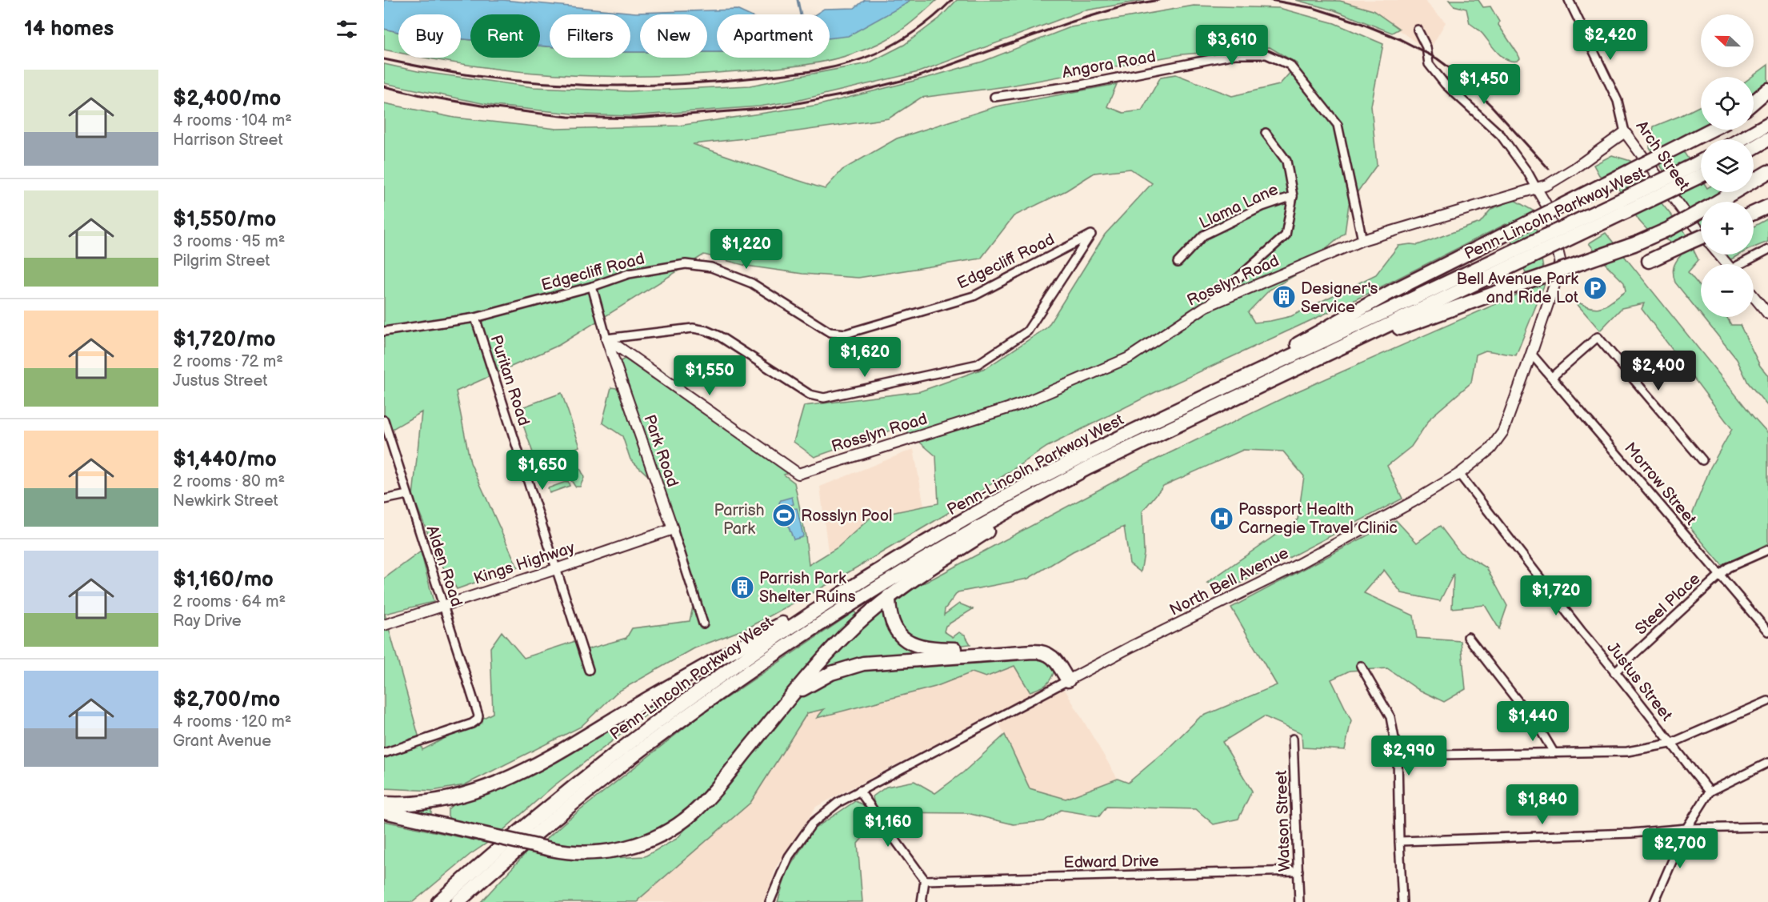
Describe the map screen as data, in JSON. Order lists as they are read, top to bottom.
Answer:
{
  "streets": {
    "highway": ["Penn-Lincoln Parkway West"],
    "street": [
      "Angora Road",
      "Arch Street",
      "Llama Lane",
      "Edgecliff Road",
      "Rosslyn Road",
      "Puritan Road",
      "Park Road",
      "Morrow Street",
      "Kings Highway",
      "Alden Road",
      "North Bell Avenue",
      "Steel Place",
      "Justus Street",
      "Watson Street",
      "Edward Drive"
    ]
  },
  "crossings": [
    ["Angora Road", "Rosslyn Road"],
    ["Arch Street", "Rosslyn Road"],
    ["Llama Lane", "Rosslyn Road"],
    ["Edgecliff Road", "Rosslyn Road"],
    ["Edgecliff Road", "Puritan Road"],
    ["Edgecliff Road", "Park Road"],
    ["Rosslyn Road", "Park Road"],
    ["Rosslyn Road", "North Bell Avenue"],
    ["Puritan Road", "Kings Highway"],
    ["Park Road", "Kings Highway"],
    ["Morrow Street", "North Bell Avenue"],
    ["Morrow Street", "Steel Place"],
    ["Kings Highway", "Alden Road"],
    ["North Bell Avenue", "Justus Street"],
    ["Steel Place", "Justus Street"],
    ["Watson Street", "Edward Drive"]
  ],
  "parks": ["Parrish Park"],
  "places": {
    "parking": ["Bell Avenue Park and Ride Lot"],
    "building": ["Designer's Service", "Parrish Park Shelter Ruins"],
    "sports": ["Rosslyn Pool"],
    "hospital": ["Passport Health Carnegie Travel Clinic"]
  },
  "north": "left",
  "page": {
    "heading": "14 homes",
    "map_buttons": ["+", "−"],
    "chip": [
      "Buy",
      "Rent",
      "Filters",
      "New",
      "Apartment"
    ],
    "price": [
      "$2,420",
      "$3,610",
      "$1,450",
      "$1,220",
      "$1,620",
      "$2,400",
      "$1,550",
      "$1,650",
      "$1,720",
      "$1,440",
      "$2,990",
      "$1,840",
      "$1,160",
      "$2,700"
    ],
    "list": [
      {
        "name": "$2,400/mo",
        "note": "4 rooms · 104 m² · Harrison Street"
      },
      {
        "name": "$1,550/mo",
        "note": "3 rooms · 95 m² · Pilgrim Street"
      },
      {
        "name": "$1,720/mo",
        "note": "2 rooms · 72 m² · Justus Street"
      },
      {
        "name": "$1,440/mo",
        "note": "2 rooms · 80 m² · Newkirk Street"
      },
      {
        "name": "$1,160/mo",
        "note": "2 rooms · 64 m² · Ray Drive"
      },
      {
        "name": "$2,700/mo",
        "note": "4 rooms · 120 m² · Grant Avenue"
      }
    ]
  }
}
